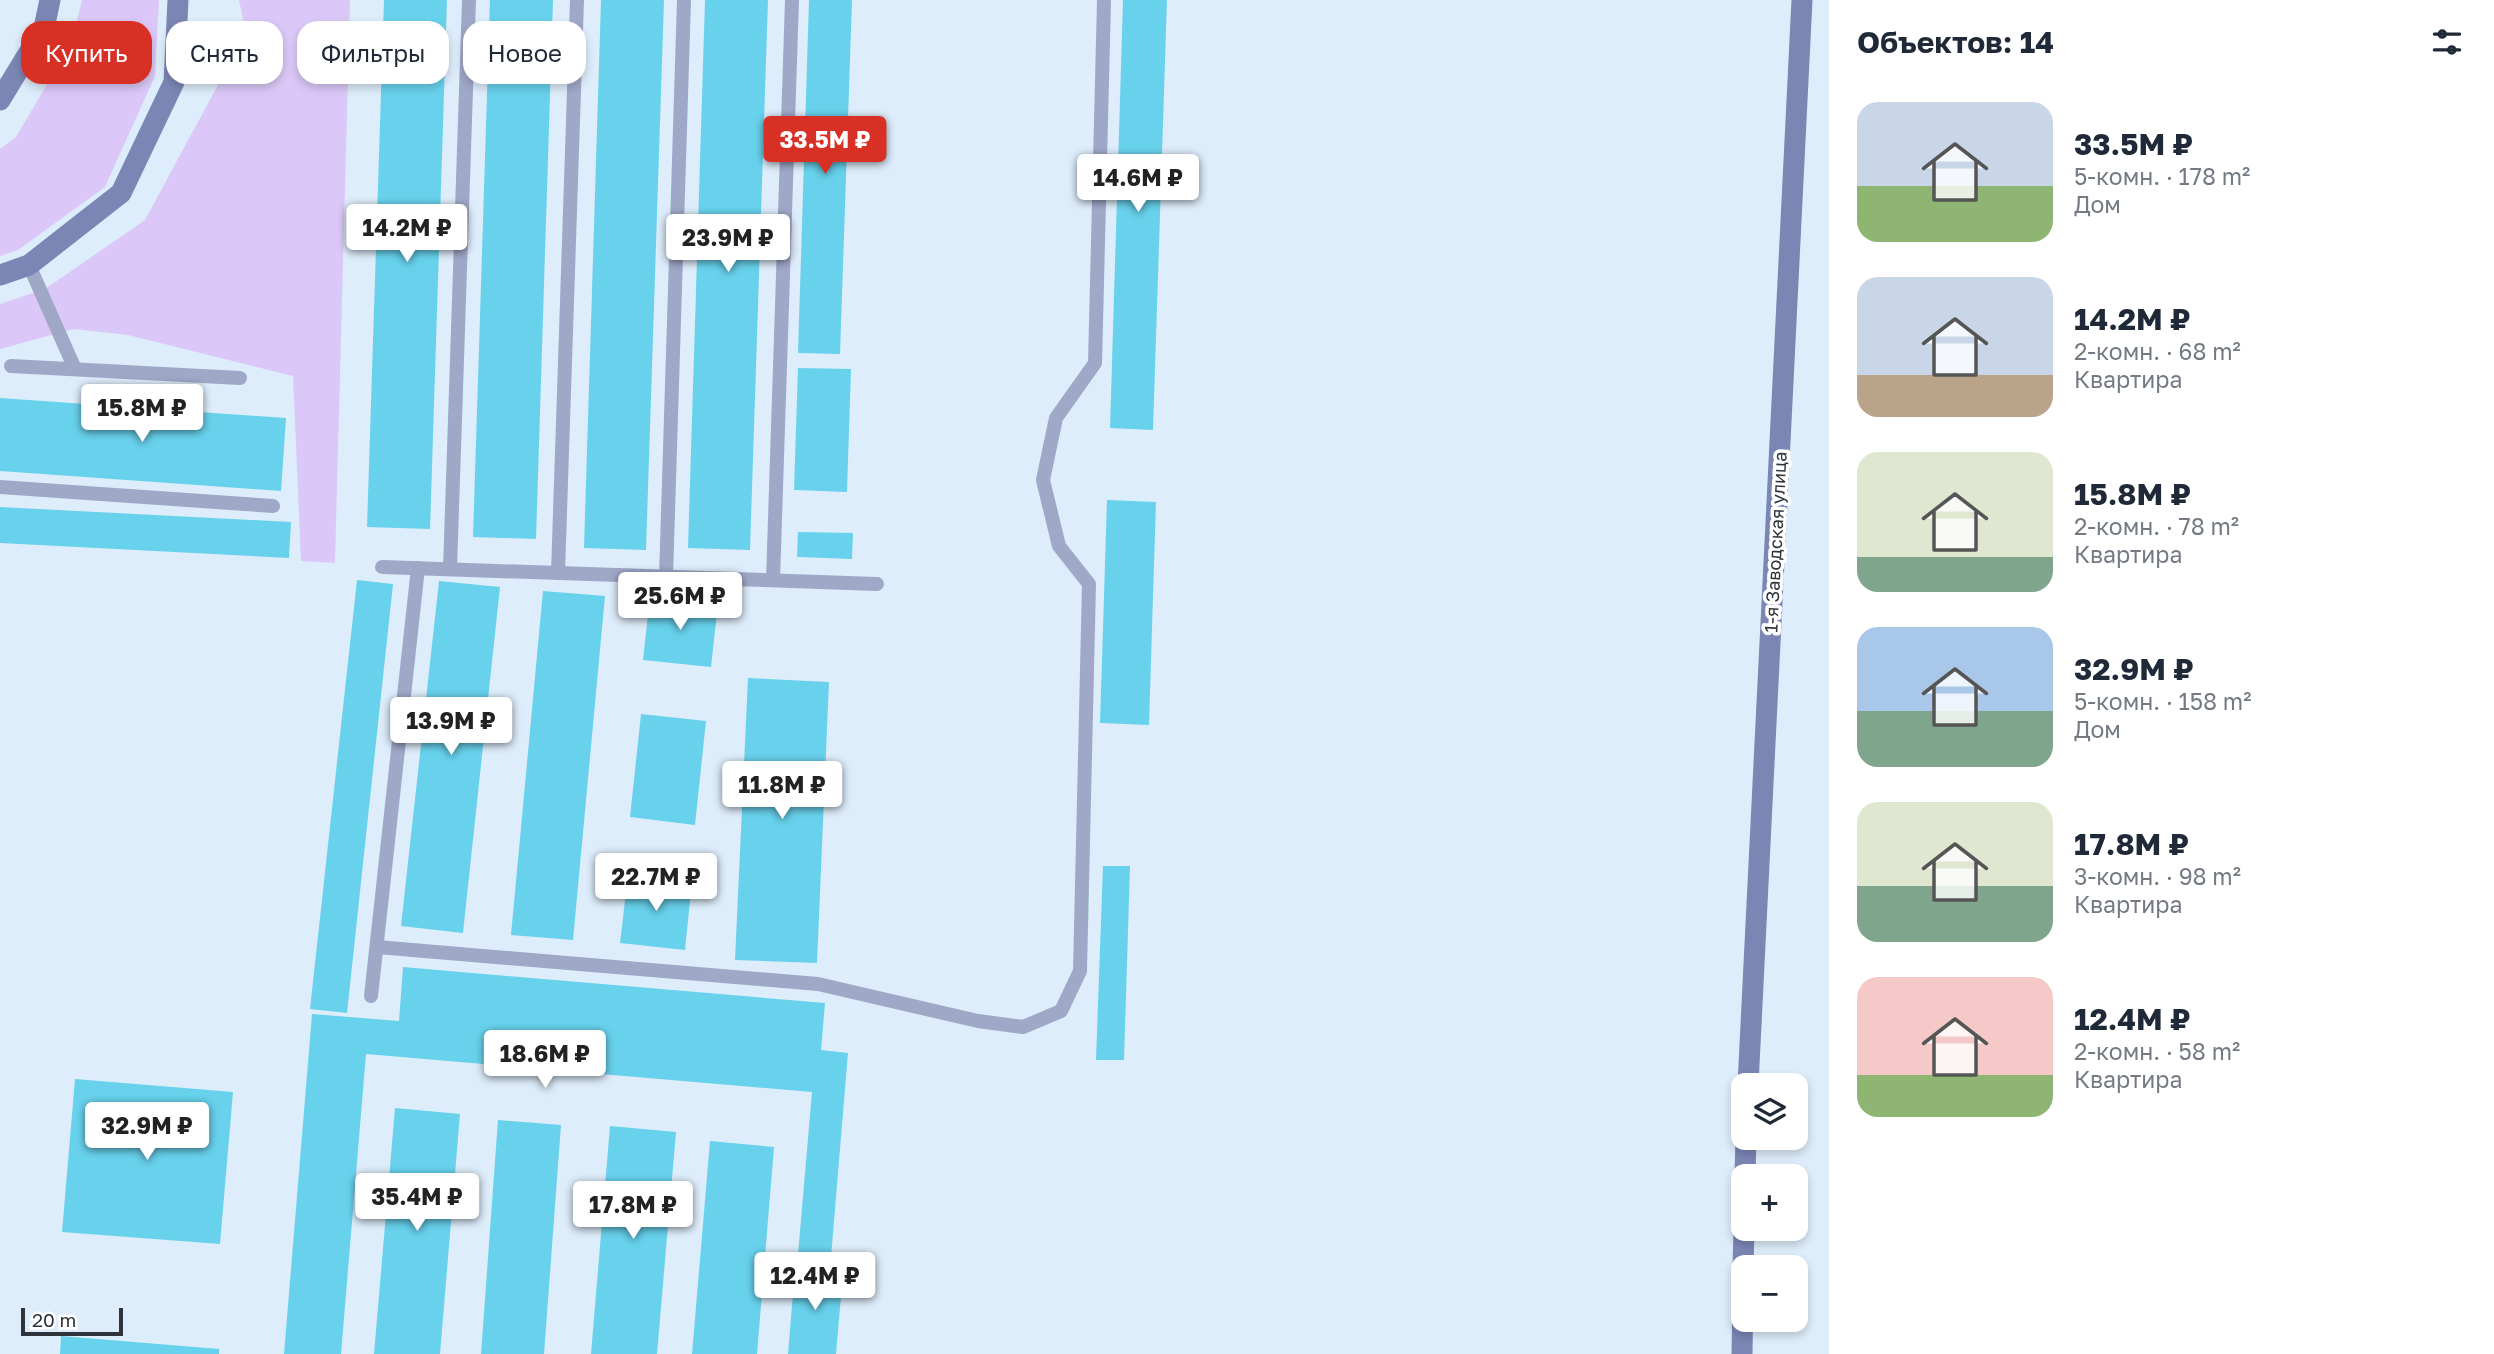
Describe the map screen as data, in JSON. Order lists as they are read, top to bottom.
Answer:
{
  "streets": {
    "main road": ["1-я Заводская улица"]
  },
  "scale_bar": "20 m",
  "page": {
    "heading": "Объектов: 14",
    "chip": [
      "Купить",
      "Снять",
      "Фильтры",
      "Новое"
    ],
    "list": [
      {
        "name": "33.5M ₽",
        "note": "5-комн. · 178 m² · Дом"
      },
      {
        "name": "14.2M ₽",
        "note": "2-комн. · 68 m² · Квартира"
      },
      {
        "name": "15.8M ₽",
        "note": "2-комн. · 78 m² · Квартира"
      },
      {
        "name": "32.9M ₽",
        "note": "5-комн. · 158 m² · Дом"
      },
      {
        "name": "17.8M ₽",
        "note": "3-комн. · 98 m² · Квартира"
      },
      {
        "name": "12.4M ₽",
        "note": "2-комн. · 58 m² · Квартира"
      }
    ],
    "price": [
      "33.5M ₽",
      "14.6M ₽",
      "14.2M ₽",
      "23.9M ₽",
      "15.8M ₽",
      "25.6M ₽",
      "13.9M ₽",
      "11.8M ₽",
      "22.7M ₽",
      "18.6M ₽",
      "32.9M ₽",
      "35.4M ₽",
      "17.8M ₽",
      "12.4M ₽"
    ],
    "map_buttons": ["+", "−"],
    "scale": "20 m"
  }
}
